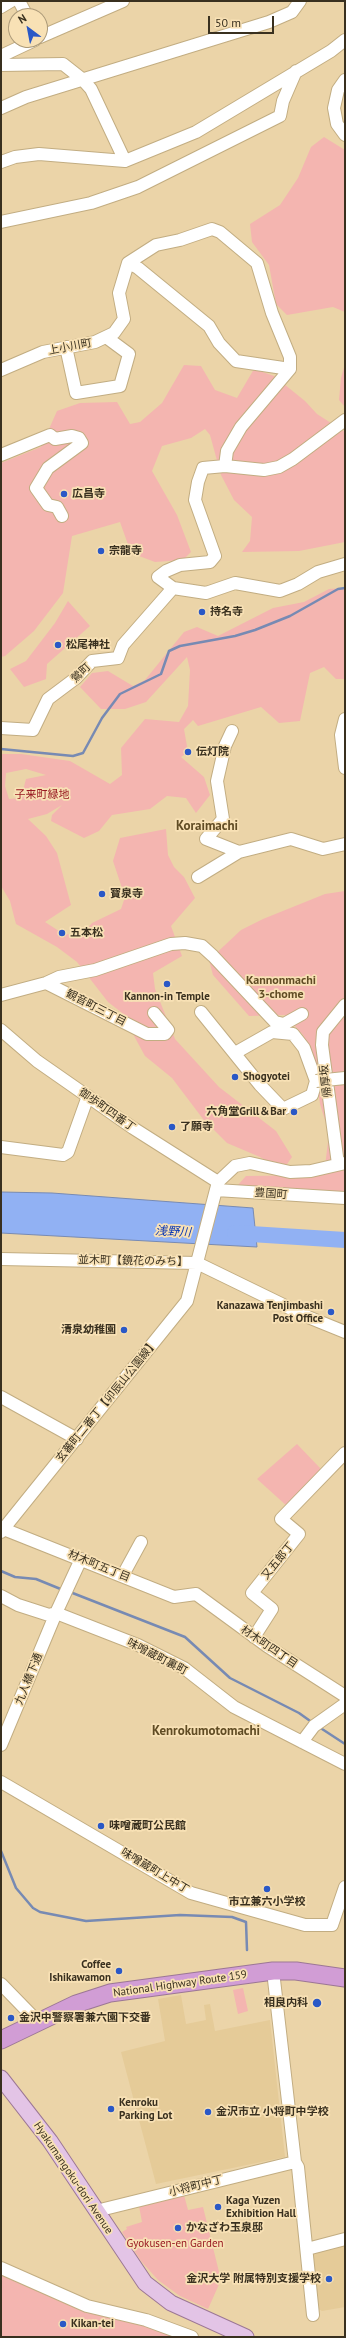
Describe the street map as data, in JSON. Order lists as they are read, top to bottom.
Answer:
{
  "streets": {
    "highway": ["National Highway Route 159"],
    "main road": ["Hyakumangoku-dori Avenue"],
    "street": [
      "上小川町",
      "鶯町",
      "観音町三丁目",
      "帰厚坂",
      "御歩町四番丁",
      "豊国町",
      "並木町【鏡花のみち】",
      "玄蕃町二番丁【卯辰山公園線】",
      "又五郎丁",
      "材木町五丁目",
      "材木町四丁目",
      "味噌蔵町裏町",
      "九人橋下通",
      "味噌蔵町上中丁",
      "小将町中丁"
    ]
  },
  "crossings": [
    ["御歩町四番丁", "豊国町"],
    ["御歩町四番丁", "玄蕃町二番丁【卯辰山公園線】"],
    ["豊国町", "玄蕃町二番丁【卯辰山公園線】"],
    ["並木町【鏡花のみち】", "玄蕃町二番丁【卯辰山公園線】"],
    ["玄蕃町二番丁【卯辰山公園線】", "材木町五丁目"],
    ["又五郎丁", "材木町四丁目"],
    ["材木町五丁目", "材木町四丁目"],
    ["材木町五丁目", "九人橋下通"],
    ["味噌蔵町裏町", "九人橋下通"],
    ["Hyakumangoku-dori Avenue", "小将町中丁"]
  ],
  "districts": ["Koraimachi", "Kannonmachi 3-chome", "Kenrokumotomachi"],
  "water": ["浅野川"],
  "parks": ["子来町緑地", "Gyokusen-en Garden"],
  "places": [
    "広昌寺",
    "宗龍寺",
    "持名寺",
    "松尾神社",
    "伝灯院",
    "寶泉寺",
    "五本松",
    "Kannon-in Temple",
    "Shogyotei",
    "六角堂Grill＆Bar",
    "了願寺",
    "Kanazawa Tenjimbashi Post Office",
    "清泉幼稚園",
    "味噌蔵町公民館",
    "市立兼六小学校",
    "Coffee Ishikawamon",
    "相良内科",
    "金沢中警察署兼六園下交番",
    "Kenroku Parking Lot",
    "金沢市立 小将町中学校",
    "Kaga Yuzen Exhibition Hall",
    "かなざわ玉泉邸",
    "金沢大学 附属特別支援学校",
    "Kikan-tei"
  ],
  "scale_bar": "50 m",
  "north": "top left"
}
